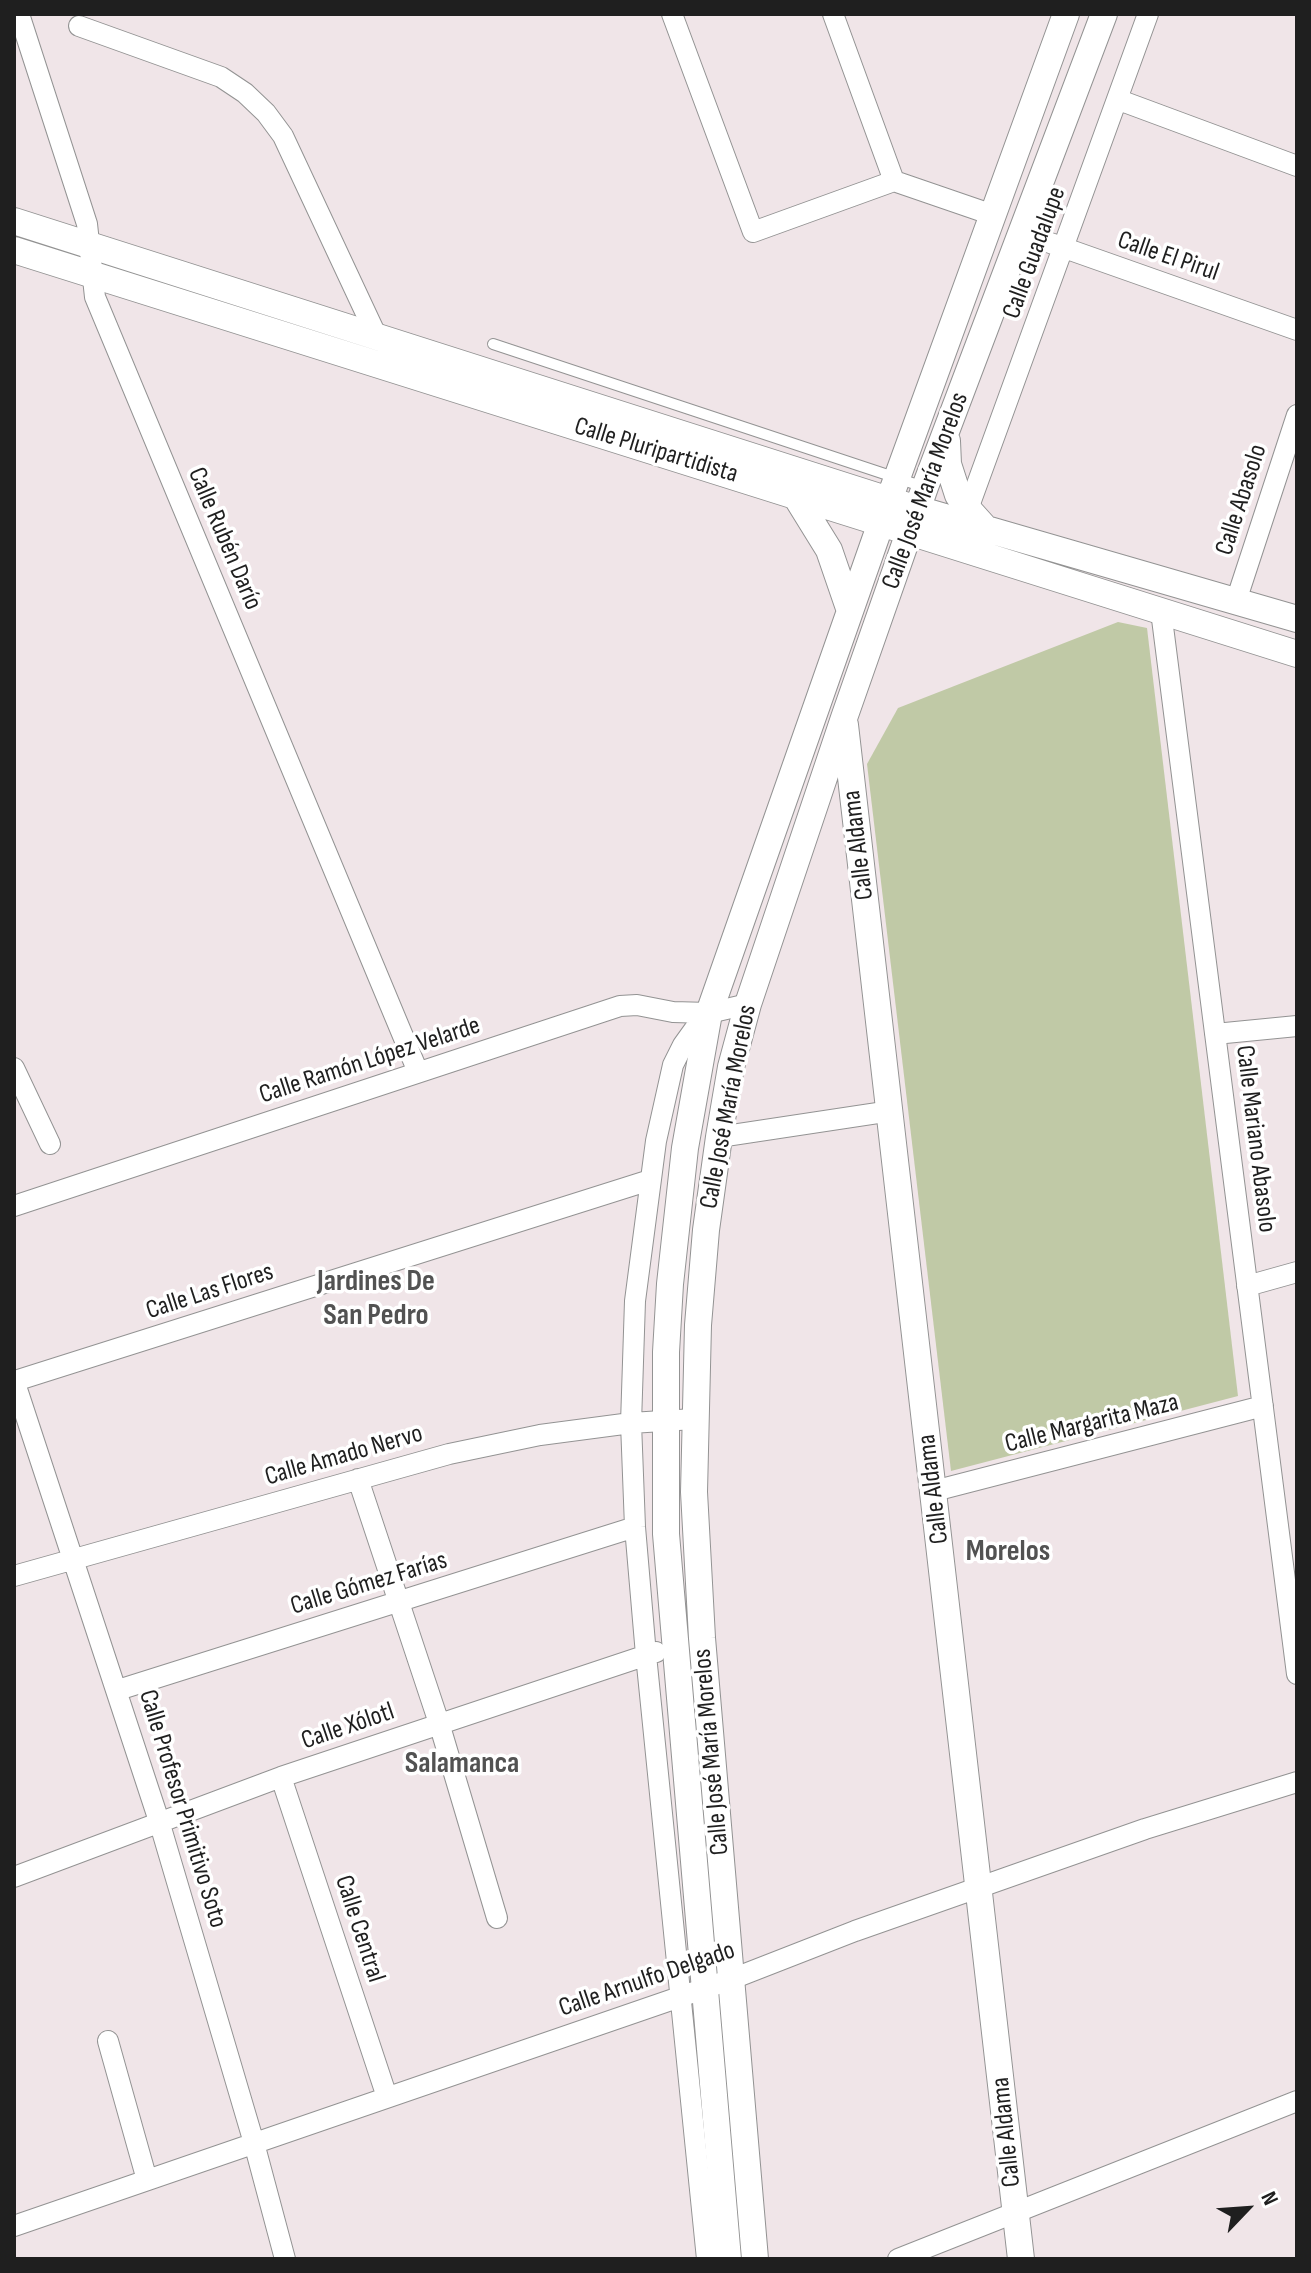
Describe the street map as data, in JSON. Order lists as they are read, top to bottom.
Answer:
{
  "streets": {
    "street": [
      "Calle Guadalupe",
      "Calle El Pirul",
      "Calle Pluripartidista",
      "Calle José María Morelos",
      "Calle Abasolo",
      "Calle Rubén Darío",
      "Calle Aldama",
      "Calle Ramón López Velarde",
      "Calle Mariano Abasolo",
      "Calle Las Flores",
      "Calle Margarita Maza",
      "Calle Amado Nervo",
      "Calle Gómez Farías",
      "Calle Xólotl",
      "Calle Profesor Primitivo Soto",
      "Calle Central",
      "Calle Arnulfo Delgado"
    ]
  },
  "crossings": [
    ["Calle Guadalupe", "Calle El Pirul"],
    ["Calle El Pirul", "Calle José María Morelos"],
    ["Calle Pluripartidista", "Calle José María Morelos"],
    ["Calle Pluripartidista", "Calle Abasolo"],
    ["Calle Pluripartidista", "Calle Rubén Darío"],
    ["Calle Pluripartidista", "Calle Mariano Abasolo"],
    ["Calle José María Morelos", "Calle Aldama"],
    ["Calle José María Morelos", "Calle Ramón López Velarde"],
    ["Calle José María Morelos", "Calle Amado Nervo"],
    ["Calle José María Morelos", "Calle Xólotl"],
    ["Calle José María Morelos", "Calle Arnulfo Delgado"],
    ["Calle Rubén Darío", "Calle Ramón López Velarde"],
    ["Calle Aldama", "Calle Margarita Maza"],
    ["Calle Aldama", "Calle Arnulfo Delgado"],
    ["Calle Mariano Abasolo", "Calle Margarita Maza"],
    ["Calle Las Flores", "Calle Profesor Primitivo Soto"],
    ["Calle Amado Nervo", "Calle Profesor Primitivo Soto"],
    ["Calle Gómez Farías", "Calle Profesor Primitivo Soto"],
    ["Calle Xólotl", "Calle Profesor Primitivo Soto"],
    ["Calle Xólotl", "Calle Central"],
    ["Calle Profesor Primitivo Soto", "Calle Arnulfo Delgado"],
    ["Calle Central", "Calle Arnulfo Delgado"]
  ],
  "districts": ["Jardines De San Pedro", "Morelos", "Salamanca"],
  "north": "top right"
}
